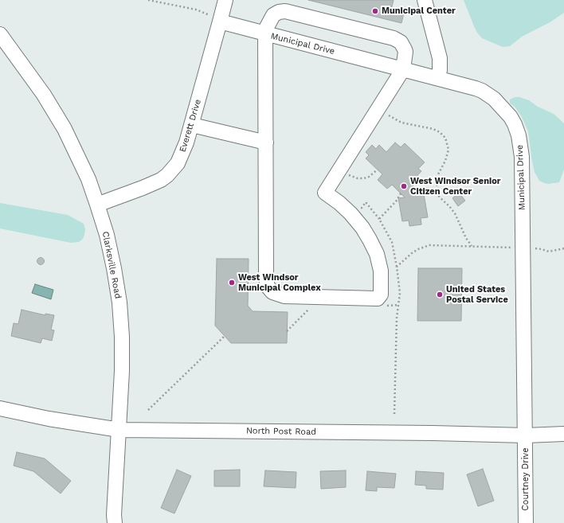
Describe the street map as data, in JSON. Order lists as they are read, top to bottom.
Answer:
{
  "streets": {
    "street": [
      "Municipal Drive",
      "Everett Drive",
      "Clarksville Road",
      "North Post Road",
      "Courtney Drive"
    ]
  },
  "crossings": [
    ["Municipal Drive", "Everett Drive"],
    ["Municipal Drive", "North Post Road"],
    ["Municipal Drive", "Courtney Drive"],
    ["Everett Drive", "Clarksville Road"],
    ["Clarksville Road", "North Post Road"],
    ["North Post Road", "Courtney Drive"]
  ],
  "places": [
    "Municipal Center",
    "West Windsor Senior Citizen Center",
    "West Windsor Municipal Complex",
    "United States Postal Service"
  ]
}
